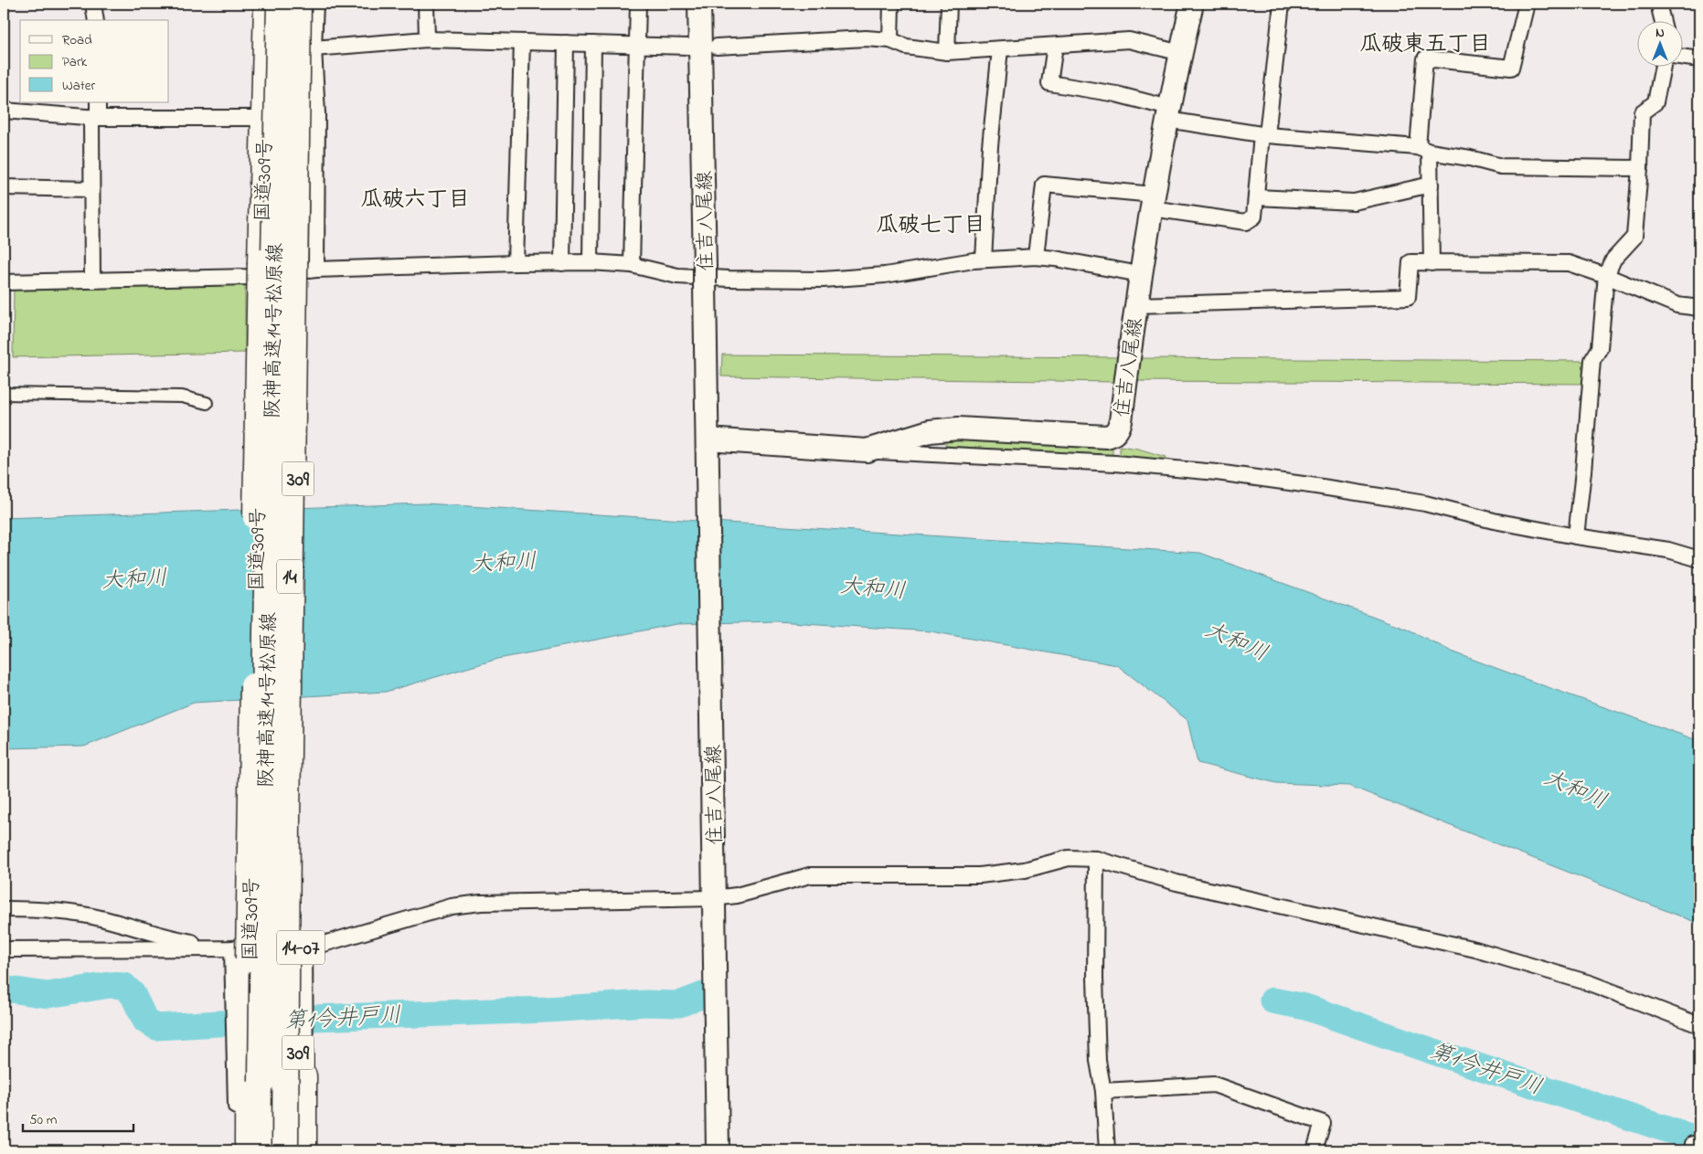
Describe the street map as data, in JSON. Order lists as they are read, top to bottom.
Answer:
{
  "streets": {
    "highway": [
      "国道309号",
      "阪神高速14号松原線",
      "309",
      "14",
      "14-07"
    ],
    "main road": ["住吉八尾線"]
  },
  "crossings": [
    ["阪神高速14号松原線", "14-07"]
  ],
  "districts": ["瓜破東五丁目", "瓜破六丁目", "瓜破七丁目"],
  "water": ["大和川", "第1今井戸川"],
  "legend": ["Road", "Park", "Water"],
  "scale_bar": "50 m",
  "north": "top"
}
